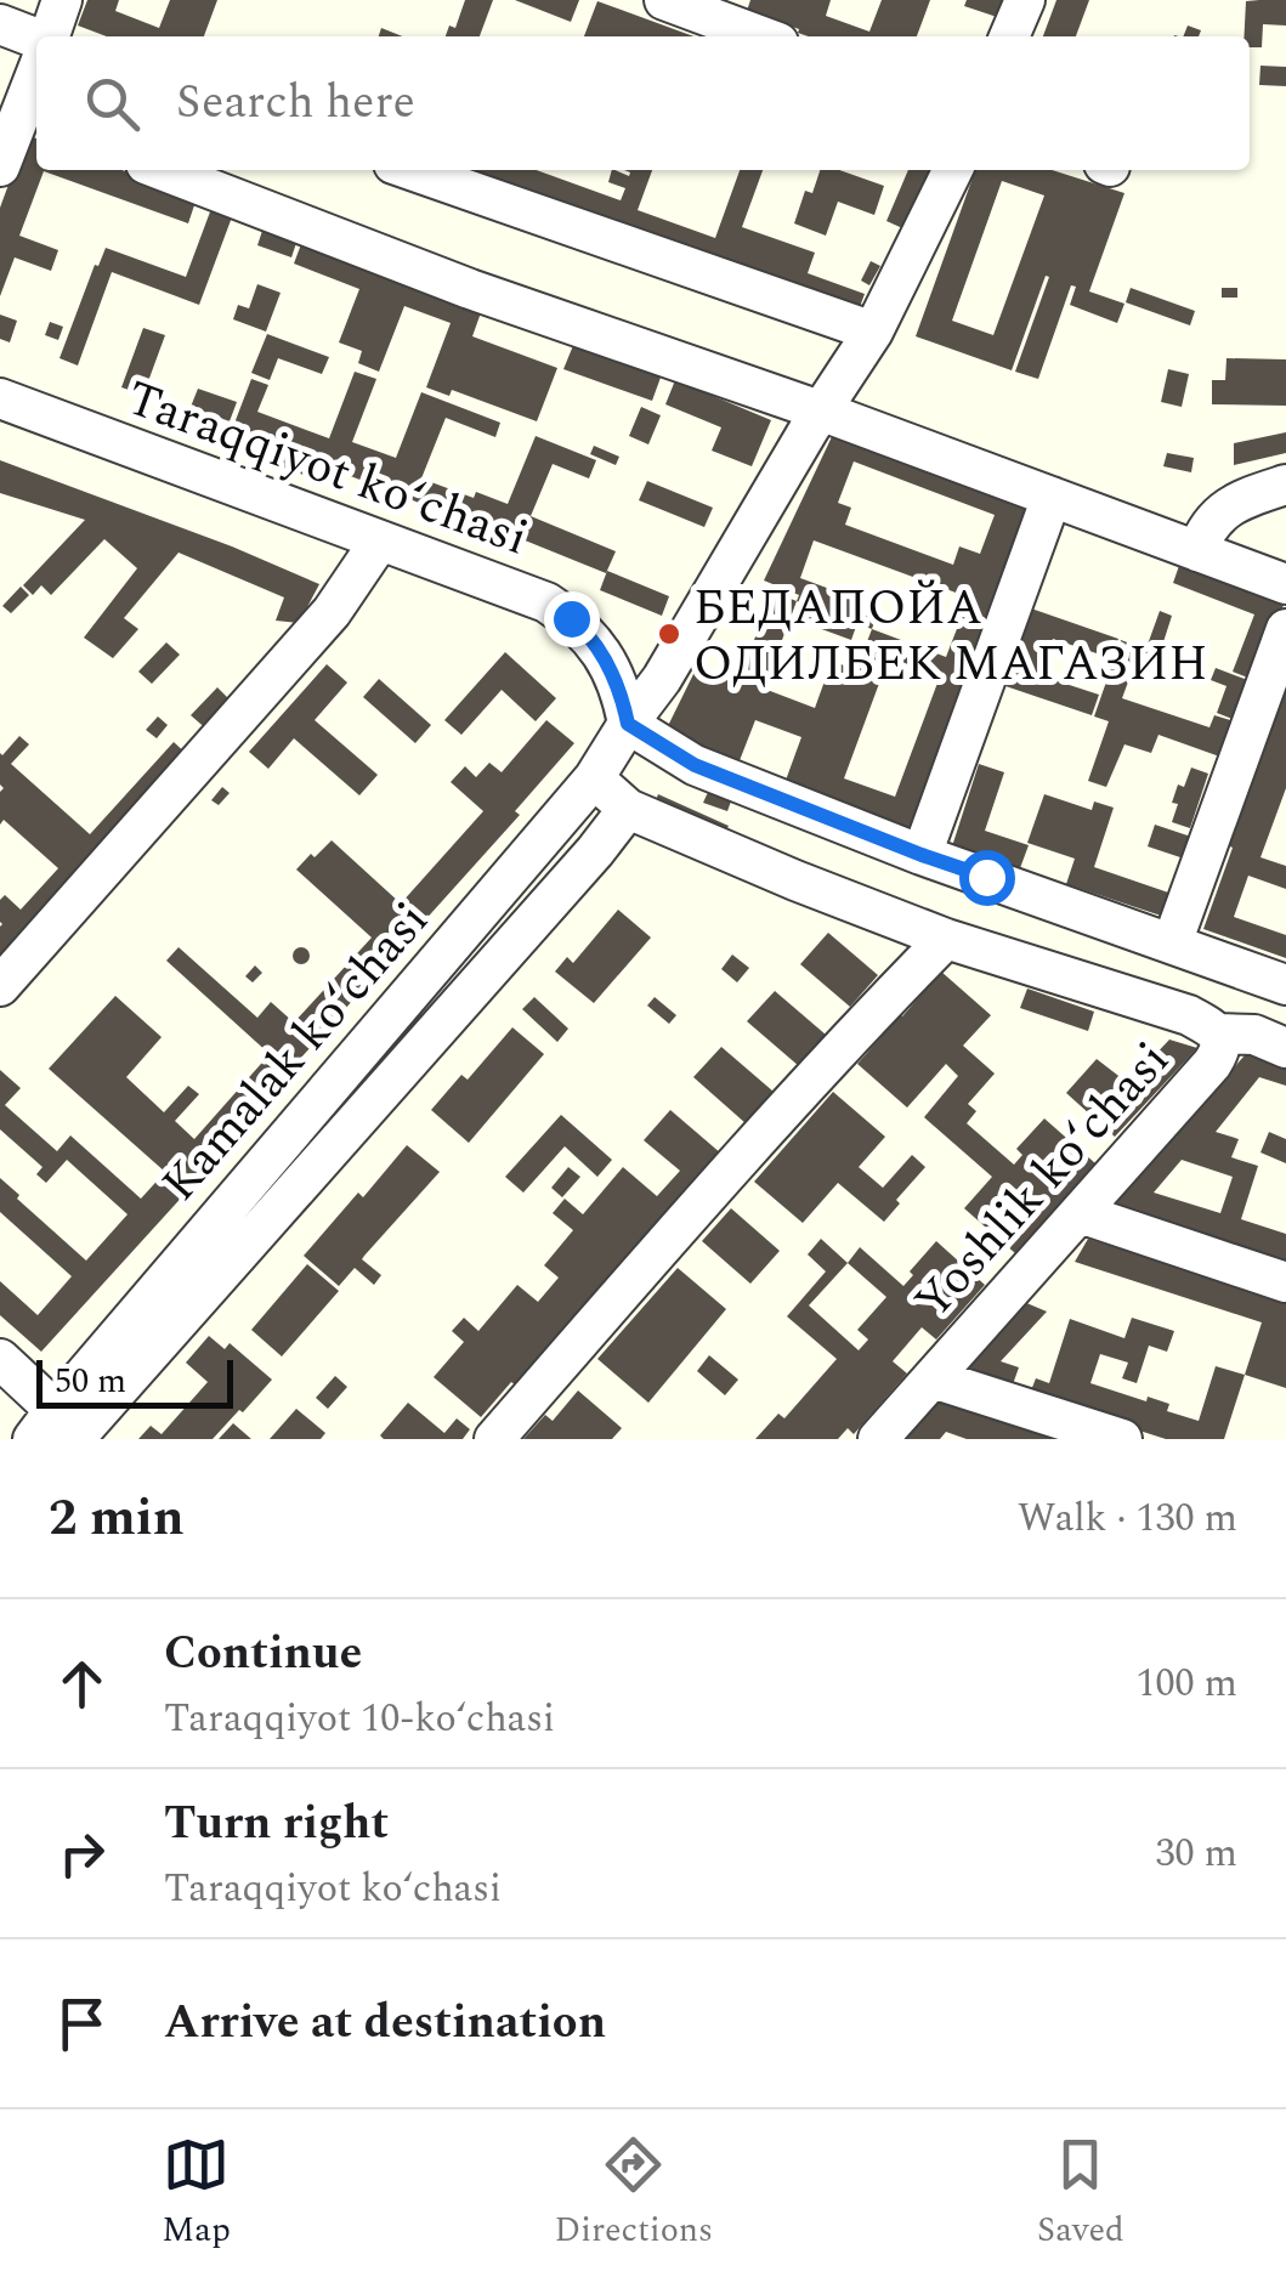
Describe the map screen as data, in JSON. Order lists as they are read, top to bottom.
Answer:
{
  "streets": {
    "street": ["Taraqqiyot koʻchasi", "Kamalak koʻchasi", "Yoshlik koʻchasi"]
  },
  "crossings": [
    ["Taraqqiyot koʻchasi", "Kamalak koʻchasi"],
    ["Kamalak koʻchasi", "Yoshlik koʻchasi"]
  ],
  "places": ["БЕДАПОЙА ОДИЛБЕК МАГАЗИН"],
  "scale_bar": "50 m",
  "page": {
    "search": "Search here",
    "scale": "50 m",
    "heading": ["2 min", "Walk · 130 m"],
    "list": [
      ["Continue", "Taraqqiyot 10-koʻchasi", "100 m"],
      ["Turn right", "Taraqqiyot koʻchasi", "30 m"],
      "Arrive at destination"
    ],
    "nav": ["Map", "Directions", "Saved"]
  }
}
